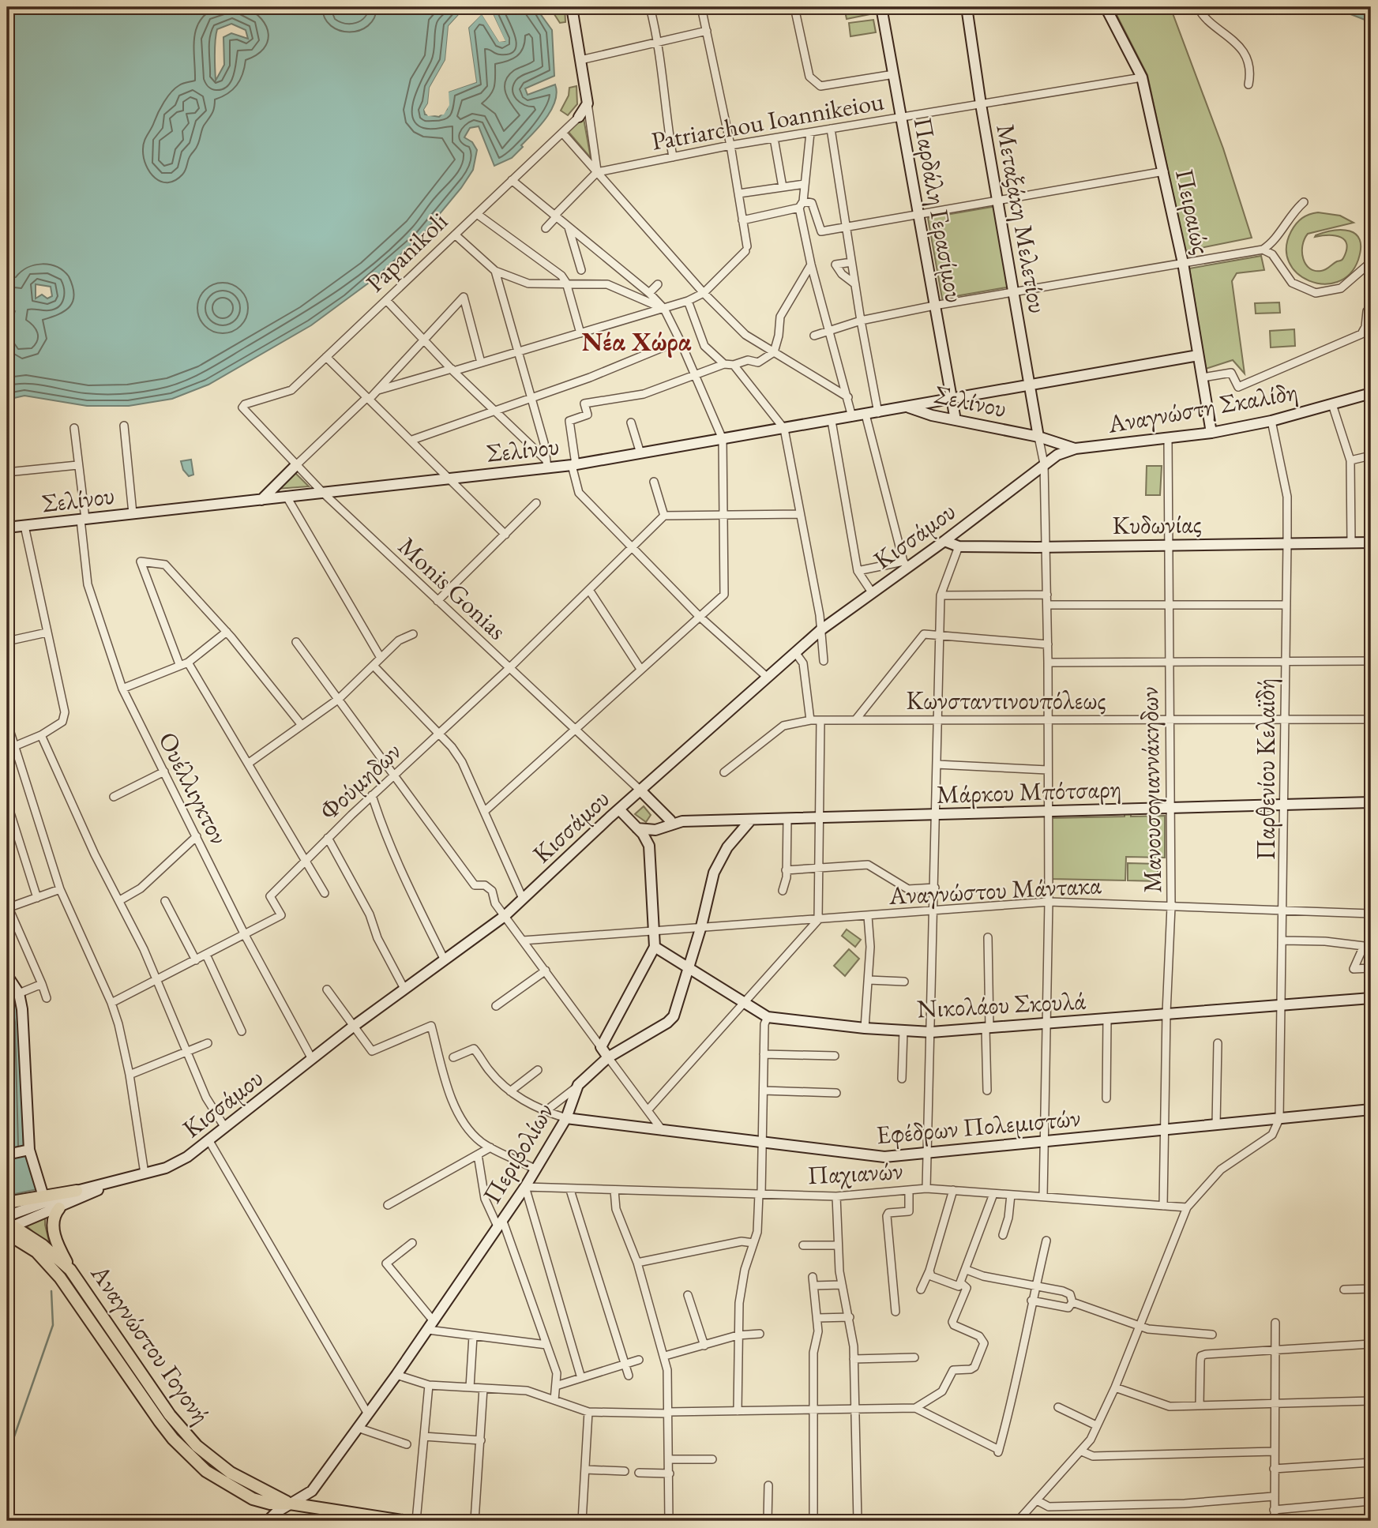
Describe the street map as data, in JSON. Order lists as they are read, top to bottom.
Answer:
{
  "streets": {
    "main road": ["Αναγνώστου Γογονή"],
    "street": [
      "Patriarchou Ioannikeiou",
      "Παρδάλη Γερασίμου",
      "Πειραιώς",
      "Μεταξάκη Μελετίου",
      "Papanikoli",
      "Σελίνου",
      "Αναγνώστη Σκαλίδη",
      "Κυδωνίας",
      "Κισσάμου",
      "Monis Gonias",
      "Κωνσταντινουπόλεως",
      "Παρθενίου Κελαϊδή",
      "Φούμηδων",
      "Ουέλλιγκτον",
      "Μανουσογιαννάκηδων",
      "Μάρκου Μπότσαρη",
      "Αναγνώστου Μάντακα",
      "Νικολάου Σκουλά",
      "Εφέδρων Πολεμιστών",
      "Περιβολίων",
      "Παχιανών"
    ]
  },
  "crossings": [
    ["Patriarchou Ioannikeiou", "Παρδάλη Γερασίμου"],
    ["Patriarchou Ioannikeiou", "Πειραιώς"],
    ["Patriarchou Ioannikeiou", "Μεταξάκη Μελετίου"],
    ["Παρδάλη Γερασίμου", "Σελίνου"],
    ["Πειραιώς", "Αναγνώστη Σκαλίδη"],
    ["Μεταξάκη Μελετίου", "Σελίνου"],
    ["Papanikoli", "Monis Gonias"],
    ["Σελίνου", "Αναγνώστη Σκαλίδη"],
    ["Σελίνου", "Monis Gonias"],
    ["Σελίνου", "Ουέλλιγκτον"],
    ["Αναγνώστη Σκαλίδη", "Κισσάμου"],
    ["Αναγνώστη Σκαλίδη", "Παρθενίου Κελαϊδή"],
    ["Αναγνώστη Σκαλίδη", "Μανουσογιαννάκηδων"],
    ["Κυδωνίας", "Κισσάμου"],
    ["Κυδωνίας", "Παρθενίου Κελαϊδή"],
    ["Κυδωνίας", "Μανουσογιαννάκηδων"],
    ["Κισσάμου", "Monis Gonias"],
    ["Κισσάμου", "Ουέλλιγκτον"],
    ["Κισσάμου", "Αναγνώστου Γογονή"],
    ["Monis Gonias", "Φούμηδων"],
    ["Κωνσταντινουπόλεως", "Παρθενίου Κελαϊδή"],
    ["Κωνσταντινουπόλεως", "Μανουσογιαννάκηδων"],
    ["Παρθενίου Κελαϊδή", "Μάρκου Μπότσαρη"],
    ["Παρθενίου Κελαϊδή", "Αναγνώστου Μάντακα"],
    ["Παρθενίου Κελαϊδή", "Νικολάου Σκουλά"],
    ["Παρθενίου Κελαϊδή", "Εφέδρων Πολεμιστών"],
    ["Φούμηδων", "Ουέλλιγκτον"],
    ["Μανουσογιαννάκηδων", "Μάρκου Μπότσαρη"],
    ["Μανουσογιαννάκηδων", "Αναγνώστου Μάντακα"],
    ["Μανουσογιαννάκηδων", "Νικολάου Σκουλά"],
    ["Μανουσογιαννάκηδων", "Εφέδρων Πολεμιστών"],
    ["Μανουσογιαννάκηδων", "Παχιανών"],
    ["Μάρκου Μπότσαρη", "Περιβολίων"],
    ["Αναγνώστου Μάντακα", "Περιβολίων"],
    ["Νικολάου Σκουλά", "Περιβολίων"],
    ["Εφέδρων Πολεμιστών", "Περιβολίων"],
    ["Περιβολίων", "Παχιανών"],
    ["Περιβολίων", "Αναγνώστου Γογονή"]
  ],
  "districts": ["Νέα Χώρα"]
}
